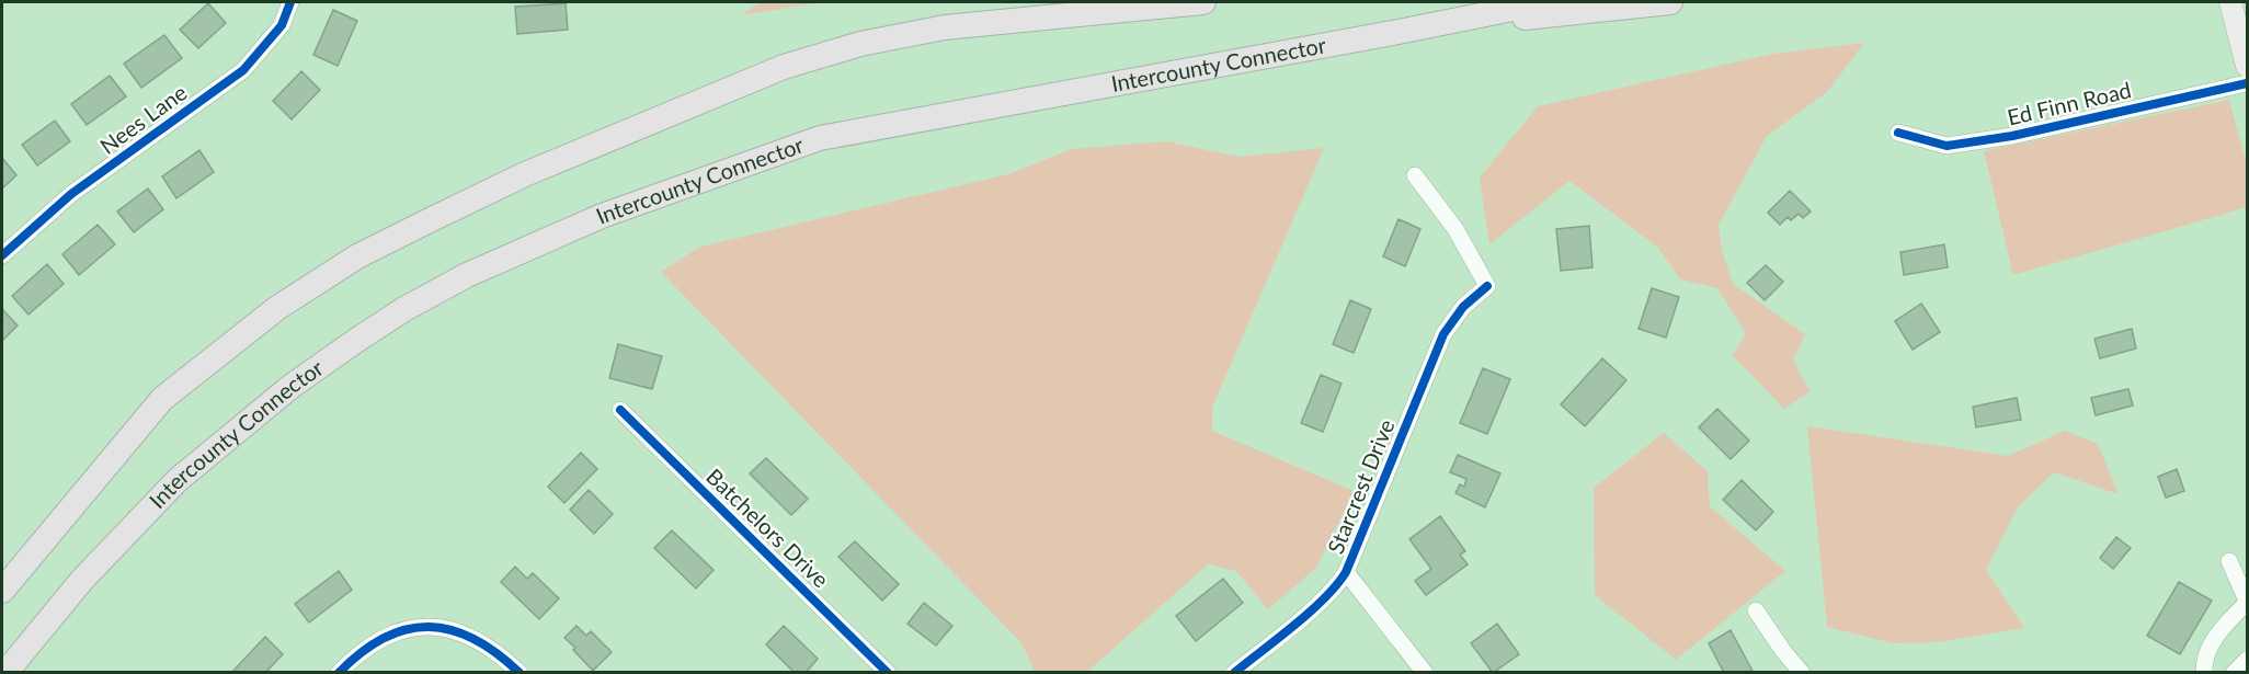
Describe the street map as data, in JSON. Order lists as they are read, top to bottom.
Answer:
{
  "streets": {
    "highway": ["Intercounty Connector"],
    "street": [
      "Ed Finn Road",
      "Nees Lane",
      "Starcrest Drive",
      "Batchelors Drive"
    ]
  }
}
